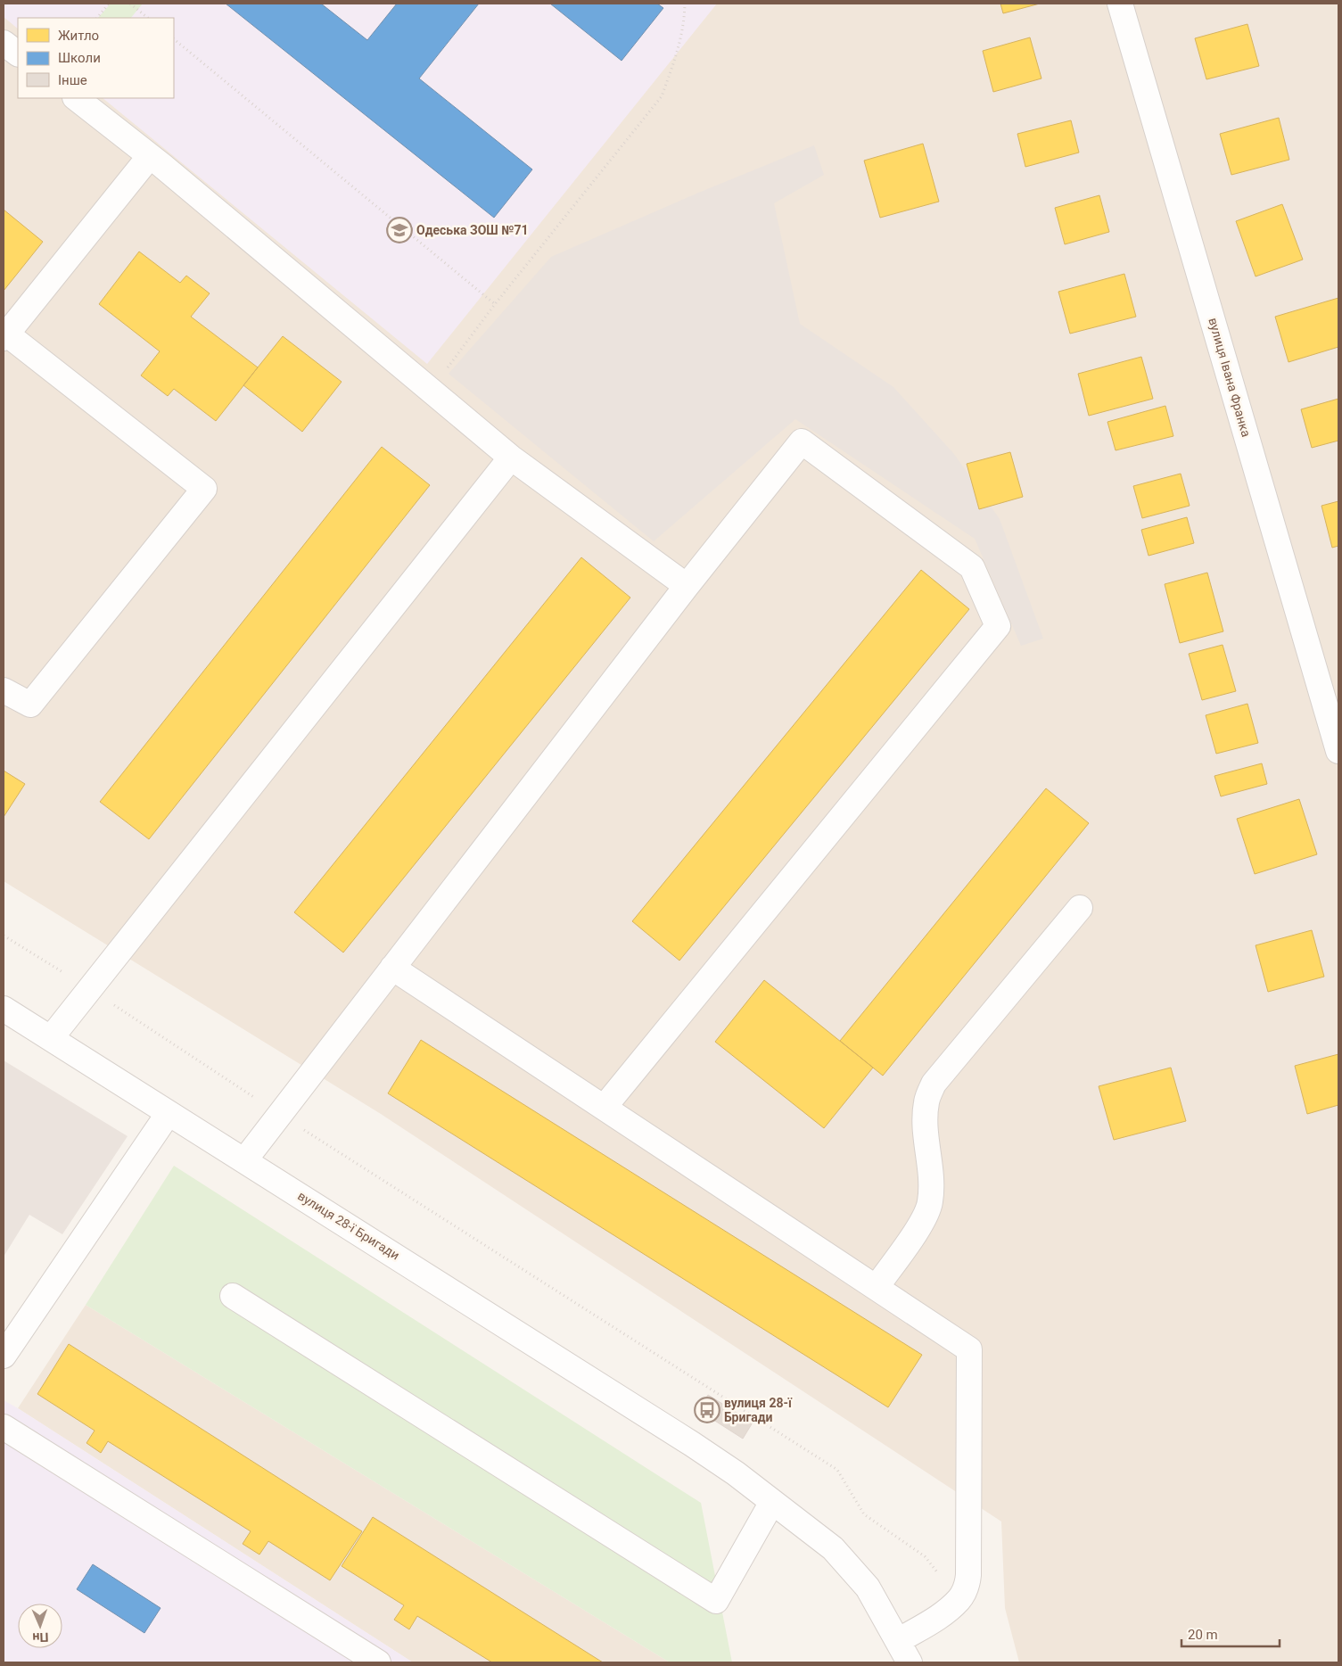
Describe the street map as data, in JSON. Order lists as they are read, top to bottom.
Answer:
{
  "streets": {
    "street": ["вулиця Івана Франка", "вулиця 28-ї Бригади"]
  },
  "places": {
    "school or university": ["Одеська ЗОШ №71"],
    "bus stop": ["вулиця 28-ї Бригади"]
  },
  "legend": ["Житло", "Школи", "Інше"],
  "scale_bar": "20 m",
  "north": "bottom"
}
